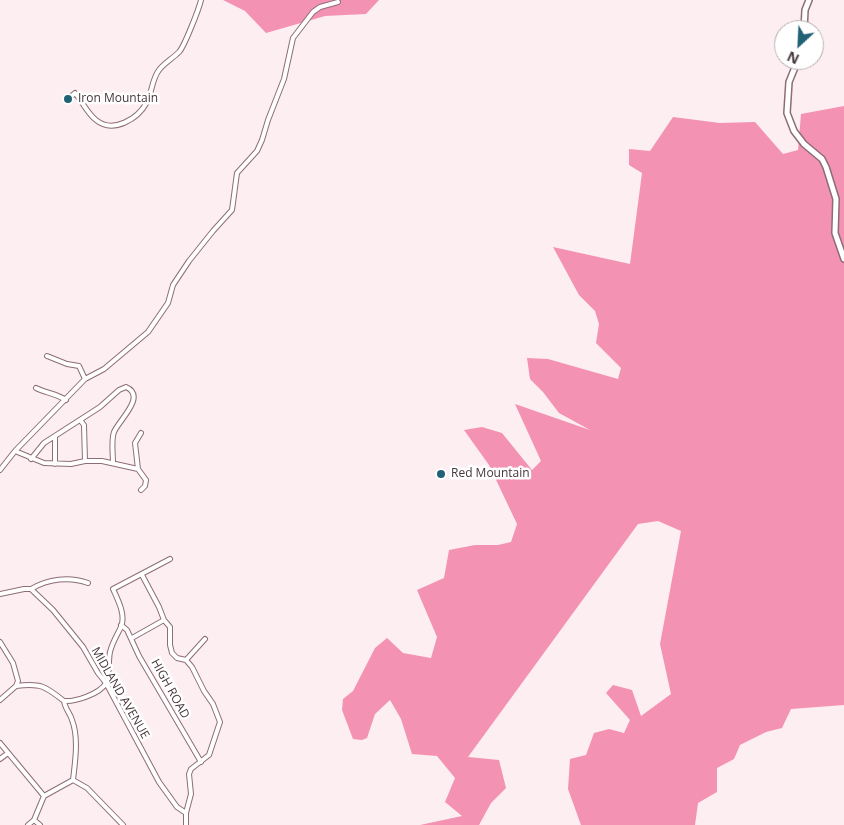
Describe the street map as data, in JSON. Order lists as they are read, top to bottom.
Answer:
{
  "streets": {
    "street": ["HIGH ROAD", "MIDLAND AVENUE"]
  },
  "places": ["Iron Mountain", "Red Mountain"],
  "north": "bottom left"
}
